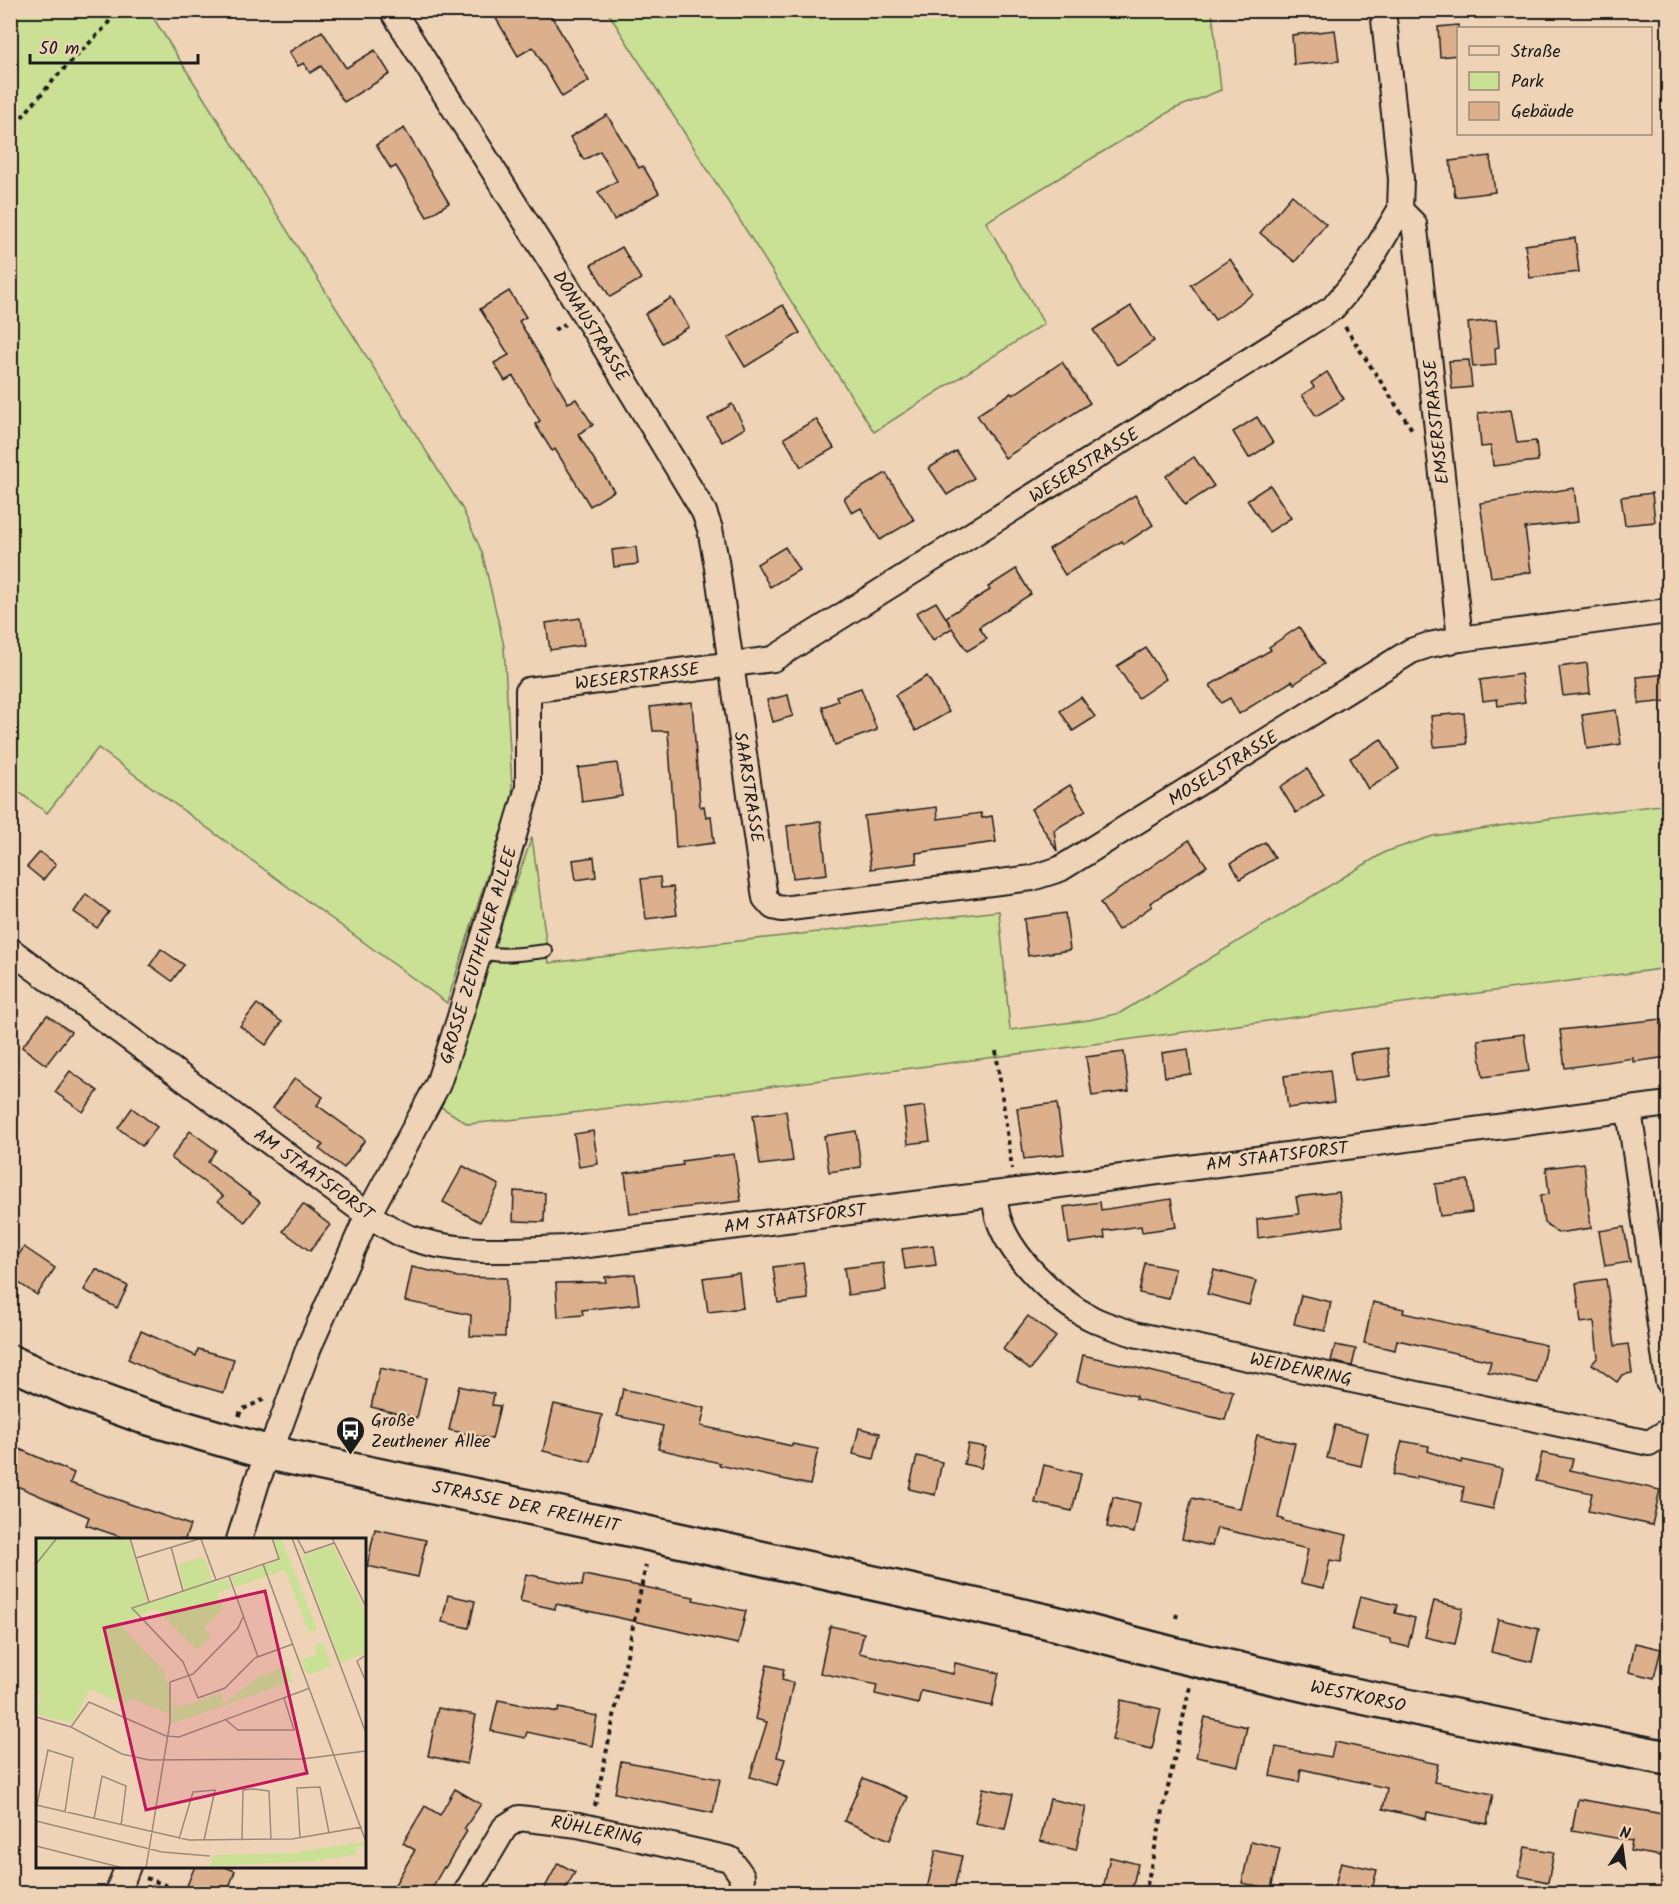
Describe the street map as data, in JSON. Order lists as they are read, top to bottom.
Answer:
{
  "streets": {
    "street": [
      "DONAUSTRASSE",
      "EMSERSTRASSE",
      "WESERSTRASSE",
      "MOSELSTRASSE",
      "SAARSTRASSE",
      "GROSSE ZEUTHENER ALLEE",
      "AM STAATSFORST",
      "WEIDENRING",
      "STRASSE DER FREIHEIT",
      "WESTKORSO",
      "RÜHLERING"
    ]
  },
  "crossings": [
    ["DONAUSTRASSE", "WESERSTRASSE"],
    ["DONAUSTRASSE", "SAARSTRASSE"],
    ["EMSERSTRASSE", "WESERSTRASSE"],
    ["EMSERSTRASSE", "MOSELSTRASSE"],
    ["WESERSTRASSE", "SAARSTRASSE"],
    ["WESERSTRASSE", "GROSSE ZEUTHENER ALLEE"],
    ["MOSELSTRASSE", "SAARSTRASSE"],
    ["GROSSE ZEUTHENER ALLEE", "AM STAATSFORST"],
    ["GROSSE ZEUTHENER ALLEE", "STRASSE DER FREIHEIT"],
    ["AM STAATSFORST", "WEIDENRING"],
    ["STRASSE DER FREIHEIT", "WESTKORSO"]
  ],
  "places": {
    "bus stop": ["Große Zeuthener Allee"]
  },
  "legend": ["Straße", "Park", "Gebäude"],
  "scale_bar": "50 m",
  "north": "top"
}
